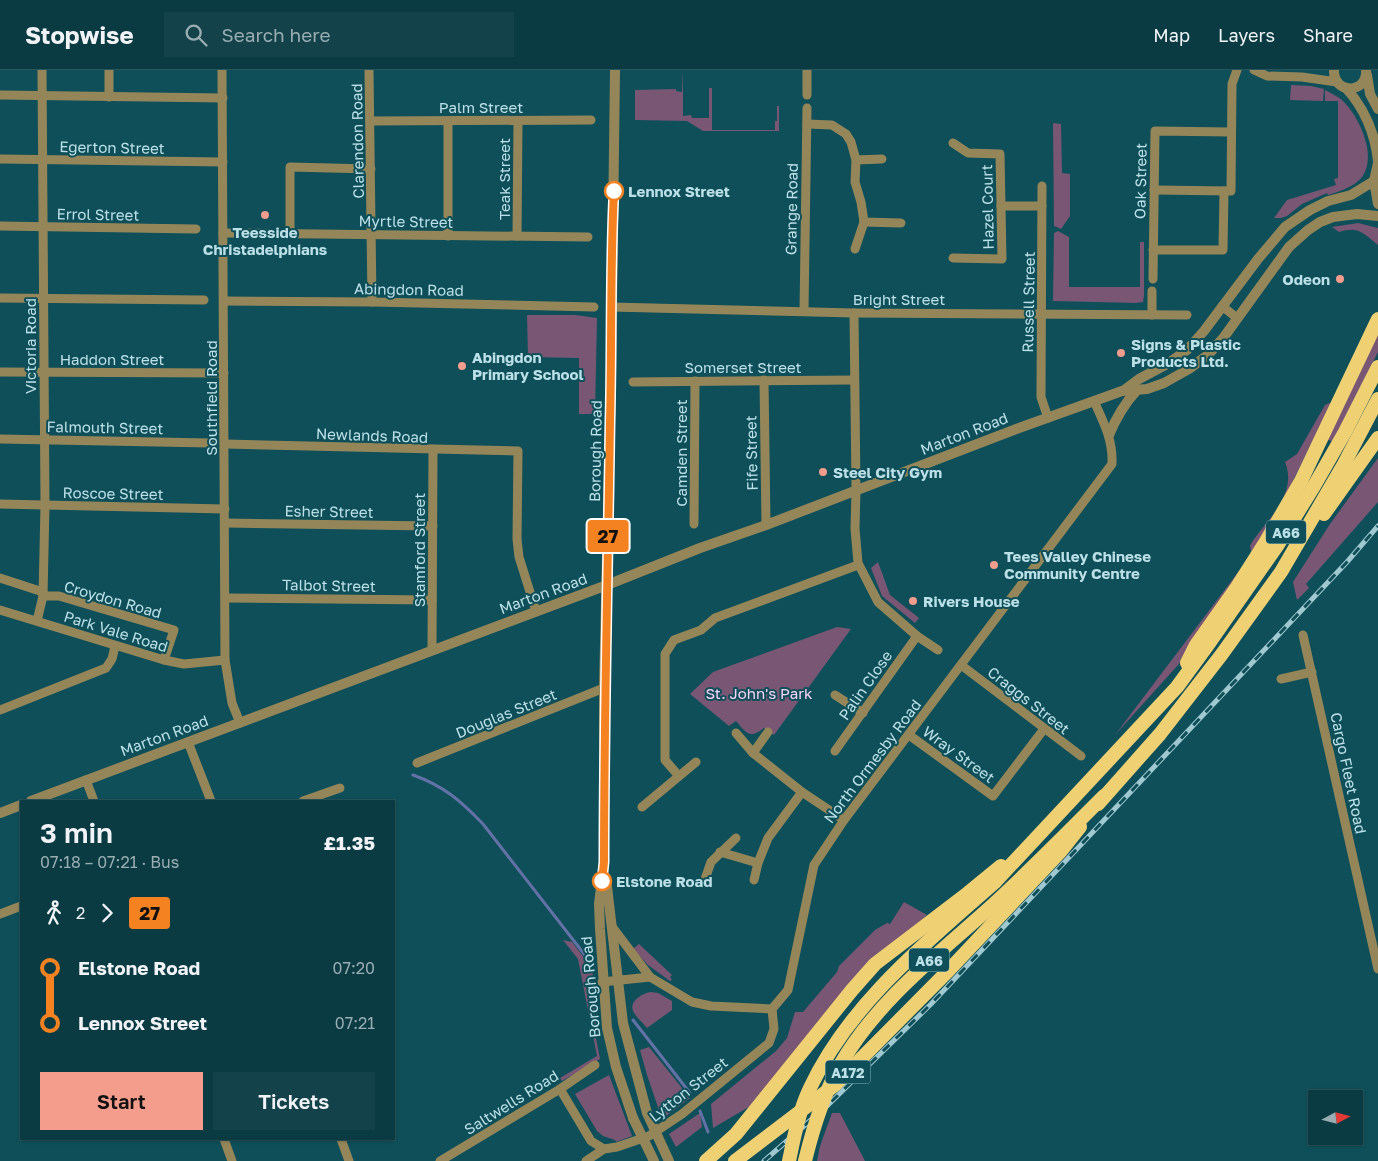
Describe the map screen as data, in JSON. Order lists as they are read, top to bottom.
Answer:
{
  "streets": {
    "highway": ["A66", "A172"],
    "street": [
      "Palm Street",
      "Clarendon Road",
      "Egerton Street",
      "Teak Street",
      "Oak Street",
      "Hazel Court",
      "Grange Road",
      "Errol Street",
      "Myrtle Street",
      "Abingdon Road",
      "Bright Street",
      "Russell Street",
      "Victoria Road",
      "Haddon Street",
      "Somerset Street",
      "Southfield Road",
      "Falmouth Street",
      "Marton Road",
      "Newlands Road",
      "Borough Road",
      "Camden Street",
      "Fife Street",
      "Roscoe Street",
      "Esher Street",
      "Stamford Street",
      "Talbot Street",
      "Croydon Road",
      "Park Vale Road",
      "Palin Close",
      "Craggs Street",
      "Douglas Street",
      "Wray Street",
      "North Ormesby Road",
      "Cargo Fleet Road",
      "Lytton Street",
      "Saltwells Road"
    ]
  },
  "crossings": [
    ["Palm Street", "Clarendon Road"],
    ["Palm Street", "Teak Street"],
    ["Clarendon Road", "Myrtle Street"],
    ["Clarendon Road", "Abingdon Road"],
    ["Egerton Street", "Victoria Road"],
    ["Egerton Street", "Southfield Road"],
    ["Teak Street", "Myrtle Street"],
    ["Grange Road", "Bright Street"],
    ["Errol Street", "Victoria Road"],
    ["Myrtle Street", "Southfield Road"],
    ["Abingdon Road", "Southfield Road"],
    ["Bright Street", "Russell Street"],
    ["Bright Street", "Borough Road"],
    ["Russell Street", "Marton Road"],
    ["Victoria Road", "Haddon Street"],
    ["Victoria Road", "Falmouth Street"],
    ["Victoria Road", "Roscoe Street"],
    ["Victoria Road", "Croydon Road"],
    ["Victoria Road", "Park Vale Road"],
    ["Haddon Street", "Southfield Road"],
    ["Somerset Street", "Camden Street"],
    ["Somerset Street", "Fife Street"],
    ["Southfield Road", "Marton Road"],
    ["Southfield Road", "Newlands Road"],
    ["Southfield Road", "Roscoe Street"],
    ["Southfield Road", "Esher Street"],
    ["Southfield Road", "Talbot Street"],
    ["Southfield Road", "Park Vale Road"],
    ["Marton Road", "Newlands Road"],
    ["Marton Road", "Borough Road"],
    ["Marton Road", "Fife Street"],
    ["Marton Road", "Stamford Street"],
    ["Marton Road", "North Ormesby Road"],
    ["Newlands Road", "Stamford Street"],
    ["Borough Road", "Douglas Street"],
    ["Esher Street", "Stamford Street"],
    ["A66", "A172"],
    ["Stamford Street", "Talbot Street"],
    ["Croydon Road", "Park Vale Road"],
    ["Craggs Street", "Wray Street"],
    ["Craggs Street", "North Ormesby Road"],
    ["Wray Street", "North Ormesby Road"],
    ["North Ormesby Road", "Lytton Street"]
  ],
  "parks": ["St. John's Park"],
  "places": [
    "Lennox Street",
    "Teesside Christadelphians",
    "Odeon",
    "Signs & Plastic Products Ltd.",
    "Abingdon Primary School",
    "Steel City Gym",
    "Tees Valley Chinese Community Centre",
    "Rivers House",
    "Elstone Road"
  ],
  "lines": ["bus line 27"],
  "north": "right",
  "page": {
    "header": "Stopwise",
    "search": "Search here",
    "nav": ["Map", "Layers", "Share"],
    "on_map": "27",
    "heading": ["3 min", "07:18 – 07:21 · Bus", "£1.35"],
    "legs": ["2", "27"],
    "list": [
      {
        "name": "Elstone Road",
        "value": "07:20"
      },
      {
        "name": "Lennox Street",
        "value": "07:21"
      }
    ],
    "buttons": ["Start", "Tickets"]
  }
}
